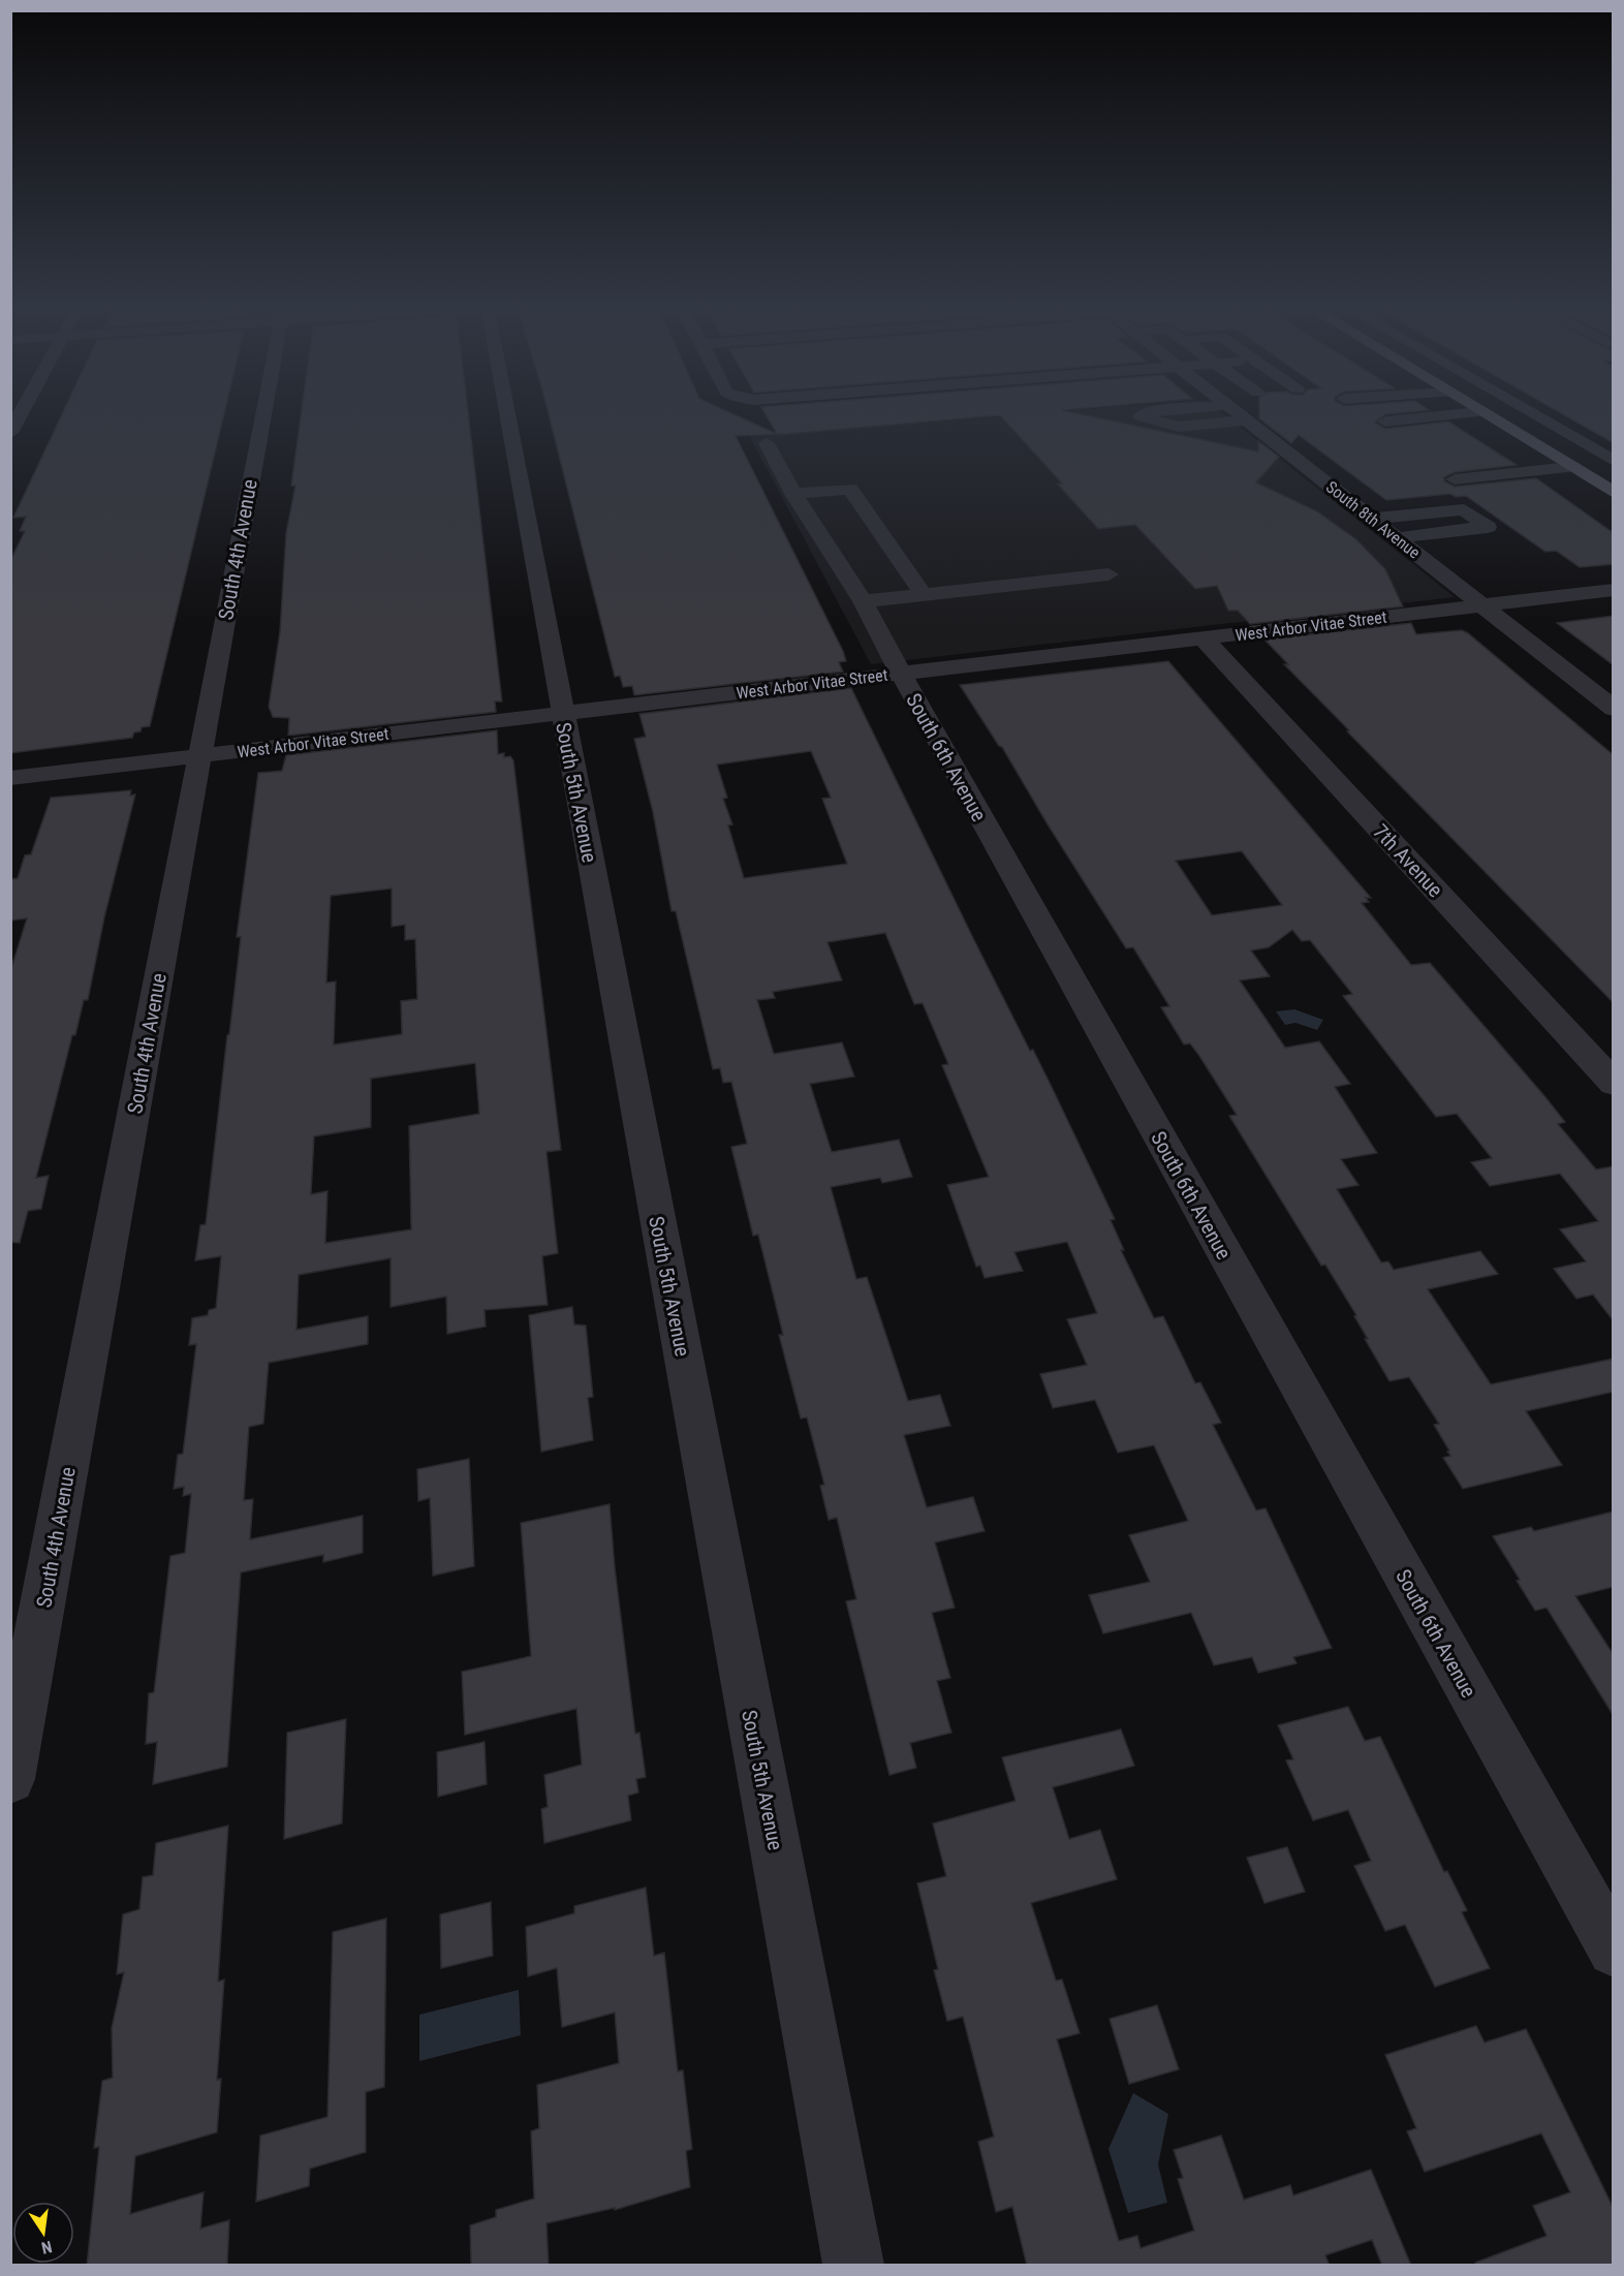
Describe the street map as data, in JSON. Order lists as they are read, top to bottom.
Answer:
{
  "streets": {
    "street": [
      "South 8th Avenue",
      "South 4th Avenue",
      "West Arbor Vitae Street",
      "South 6th Avenue",
      "South 5th Avenue",
      "7th Avenue"
    ]
  },
  "crossings": [
    ["South 8th Avenue", "West Arbor Vitae Street"],
    ["South 4th Avenue", "West Arbor Vitae Street"],
    ["West Arbor Vitae Street", "South 6th Avenue"],
    ["West Arbor Vitae Street", "South 5th Avenue"],
    ["West Arbor Vitae Street", "7th Avenue"]
  ],
  "north": "bottom"
}
